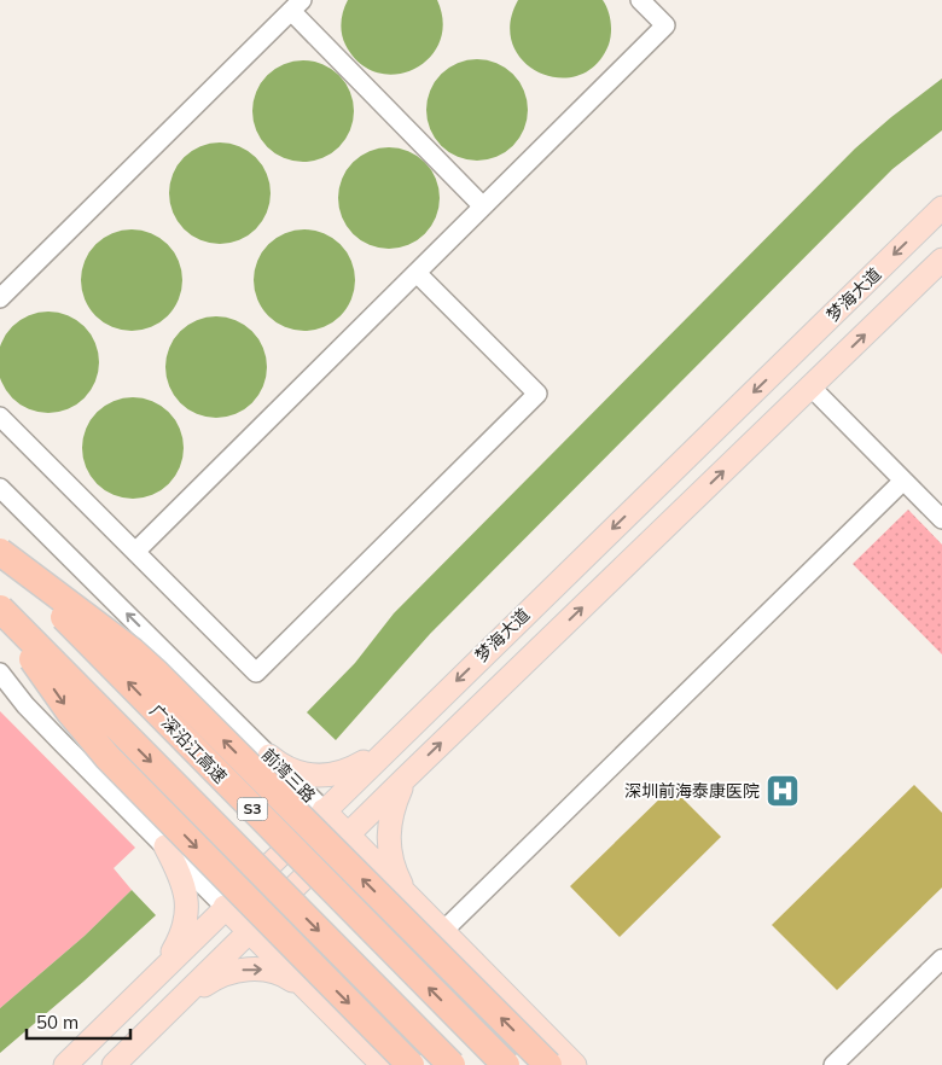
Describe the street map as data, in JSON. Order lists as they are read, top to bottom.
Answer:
{
  "streets": {
    "highway": ["广深沿江高速", "S3"],
    "main road": ["梦海大道", "前湾三路"]
  },
  "crossings": [
    ["梦海大道", "前湾三路"]
  ],
  "one_way": ["前湾三路"],
  "places": {
    "hospital": ["深圳前海泰康医院"]
  },
  "scale_bar": "50 m"
}
